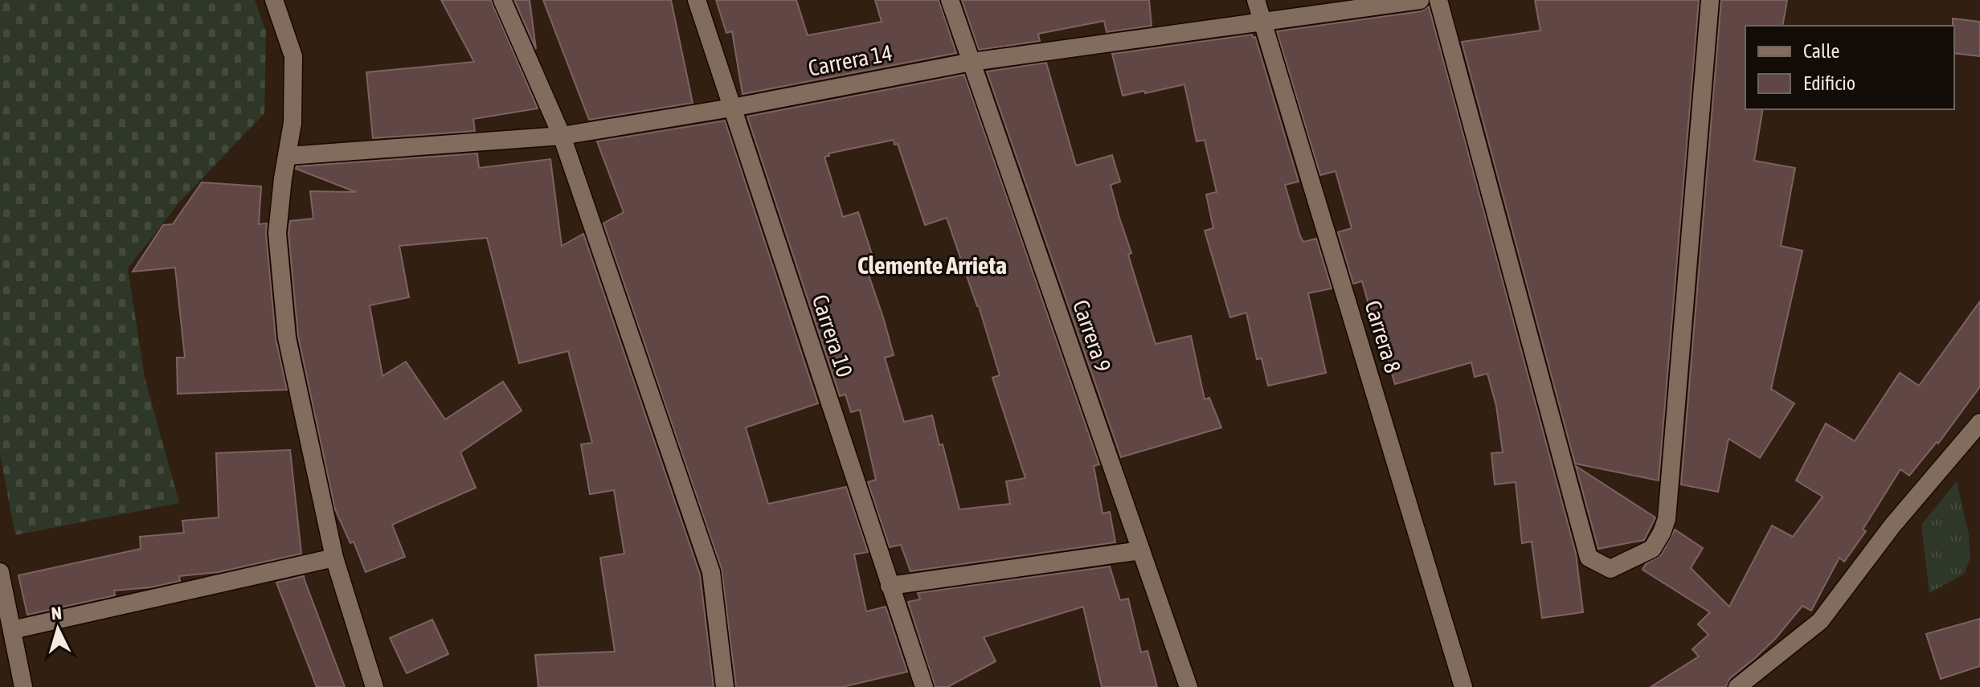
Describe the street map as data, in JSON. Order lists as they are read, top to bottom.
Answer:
{
  "streets": {
    "street": [
      "Carrera 14",
      "Carrera 10",
      "Carrera 9",
      "Carrera 8"
    ]
  },
  "crossings": [
    ["Carrera 14", "Carrera 10"],
    ["Carrera 14", "Carrera 9"],
    ["Carrera 14", "Carrera 8"]
  ],
  "districts": ["Clemente Arrieta"],
  "legend": ["Calle", "Edificio"],
  "north": "top"
}
